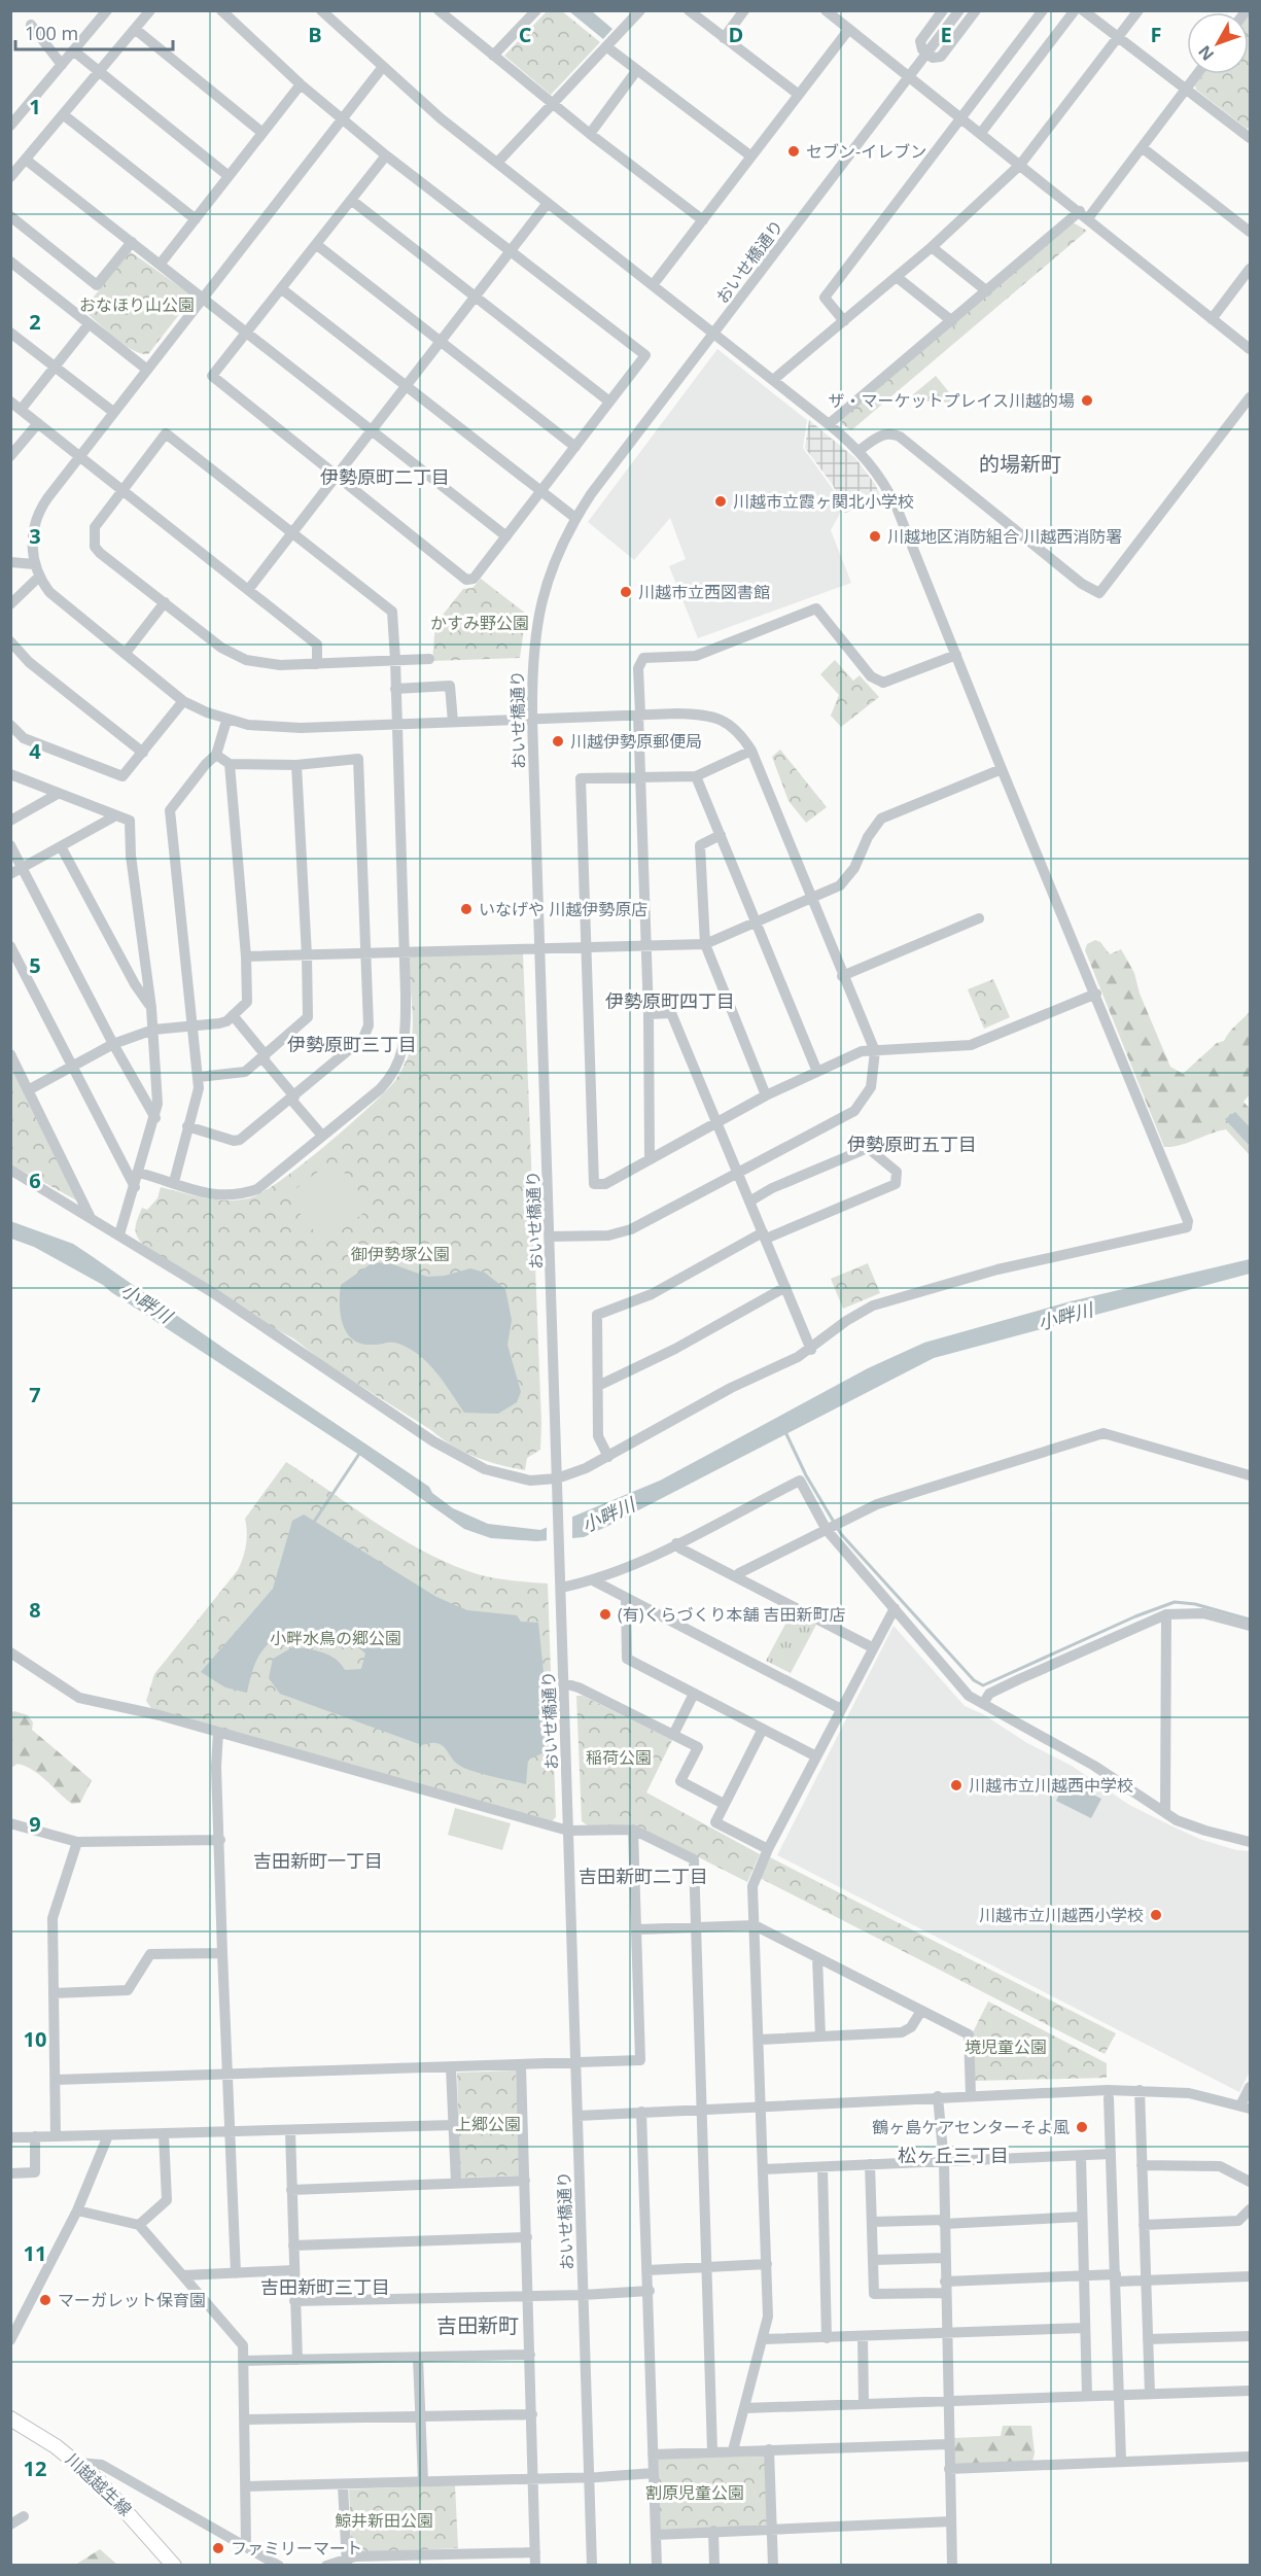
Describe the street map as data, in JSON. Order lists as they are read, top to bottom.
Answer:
{
  "streets": {
    "main road": ["川越越生線"],
    "street": ["おいせ橋通り"]
  },
  "districts": [
    "的場新町",
    "伊勢原町二丁目",
    "伊勢原町四丁目",
    "伊勢原町三丁目",
    "伊勢原町五丁目",
    "吉田新町一丁目",
    "吉田新町二丁目",
    "松ヶ丘三丁目",
    "吉田新町三丁目",
    "吉田新町"
  ],
  "water": ["小畔川"],
  "parks": [
    "おなほり山公園",
    "かすみ野公園",
    "御伊勢塚公園",
    "小畔水鳥の郷公園",
    "稲荷公園",
    "境児童公園",
    "上郷公園",
    "割原児童公園",
    "鯨井新田公園"
  ],
  "places": [
    "セブン-イレブン",
    "ザ・マーケットプレイス川越的場",
    "川越市立霞ヶ関北小学校",
    "川越地区消防組合 川越西消防署",
    "川越市立西図書館",
    "川越伊勢原郵便局",
    "いなげや 川越伊勢原店",
    "(有)くらづくり本舗 吉田新町店",
    "川越市立川越西中学校",
    "川越市立川越西小学校",
    "鶴ヶ島ケアセンターそよ風",
    "マーガレット保育園",
    "ファミリーマート"
  ],
  "scale_bar": "100 m",
  "north": "bottom left",
  "grid": {
    "columns": [
      "B",
      "C",
      "D",
      "E",
      "F"
    ],
    "rows": [
      "1",
      "2",
      "3",
      "4",
      "5",
      "6",
      "7",
      "8",
      "9",
      "10",
      "11",
      "12"
    ]
  }
}
